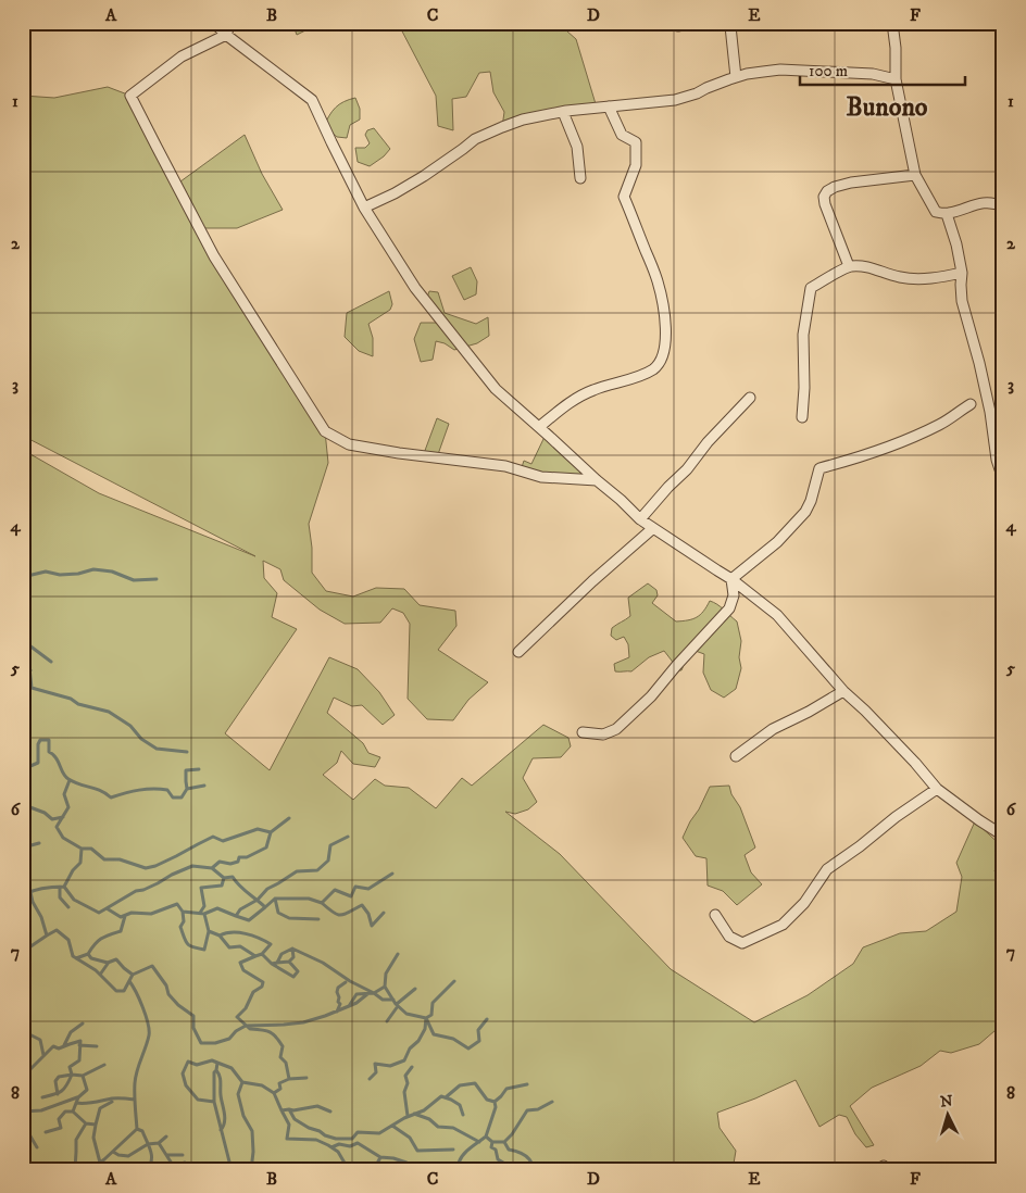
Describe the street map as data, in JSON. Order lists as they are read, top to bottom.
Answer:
{
  "districts": ["Bunono"],
  "scale_bar": "100 m",
  "north": "top",
  "grid": {
    "columns": [
      "A",
      "B",
      "C",
      "D",
      "E",
      "F"
    ],
    "rows": [
      "1",
      "2",
      "3",
      "4",
      "5",
      "6",
      "7",
      "8"
    ]
  }
}
